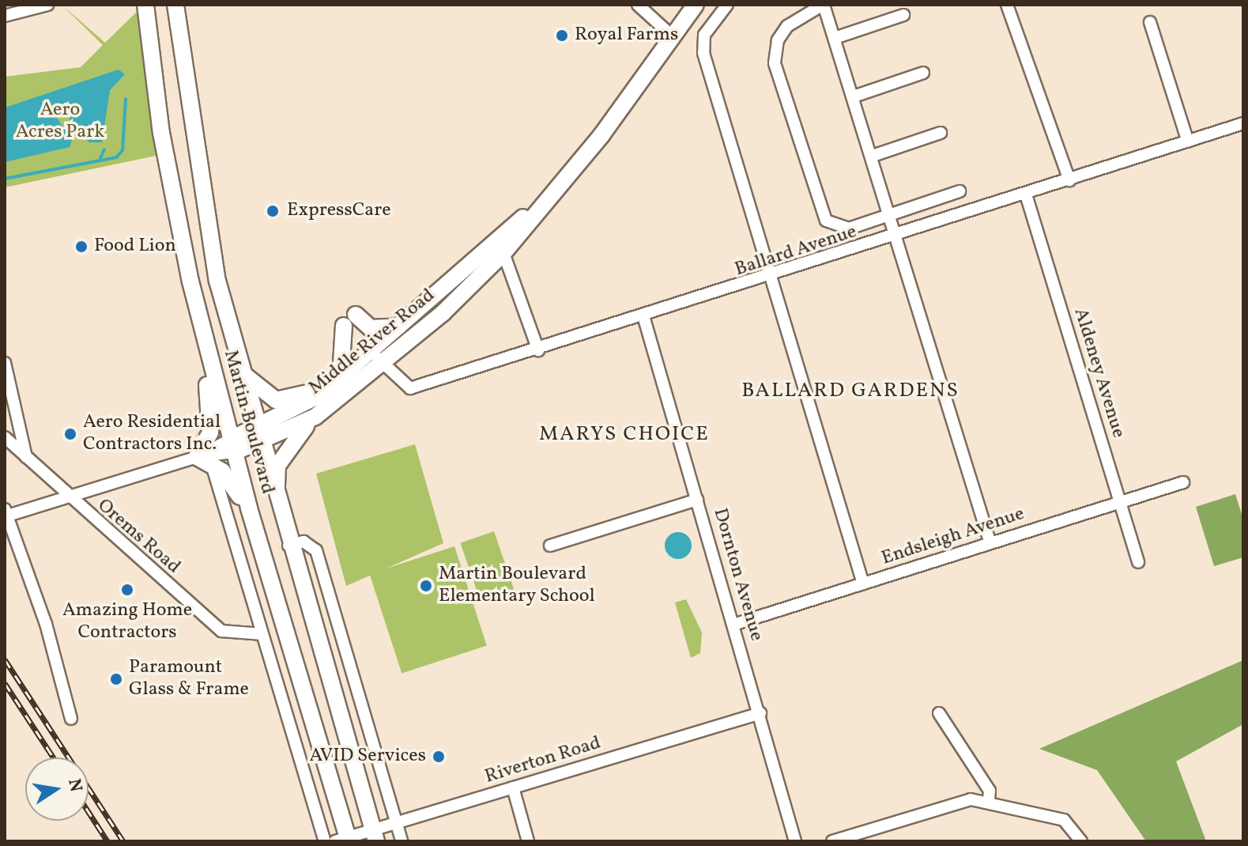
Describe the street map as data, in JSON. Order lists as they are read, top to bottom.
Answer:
{
  "streets": {
    "main road": ["Middle River Road", "Martin Boulevard"],
    "street": [
      "Ballard Avenue",
      "Aldeney Avenue",
      "Orems Road",
      "Endsleigh Avenue",
      "Dornton Avenue",
      "Riverton Road"
    ]
  },
  "crossings": [
    ["Ballard Avenue", "Middle River Road"],
    ["Ballard Avenue", "Aldeney Avenue"],
    ["Ballard Avenue", "Dornton Avenue"],
    ["Middle River Road", "Martin Boulevard"],
    ["Middle River Road", "Orems Road"],
    ["Aldeney Avenue", "Endsleigh Avenue"],
    ["Martin Boulevard", "Riverton Road"],
    ["Endsleigh Avenue", "Dornton Avenue"],
    ["Dornton Avenue", "Riverton Road"]
  ],
  "districts": ["BALLARD GARDENS", "MARYS CHOICE"],
  "parks": ["Aero Acres Park"],
  "places": [
    "Royal Farms",
    "ExpressCare",
    "Food Lion",
    "Aero Residential Contractors Inc.",
    "Martin Boulevard Elementary School",
    "Amazing Home Contractors",
    "Paramount Glass & Frame",
    "AVID Services"
  ],
  "north": "right"
}
